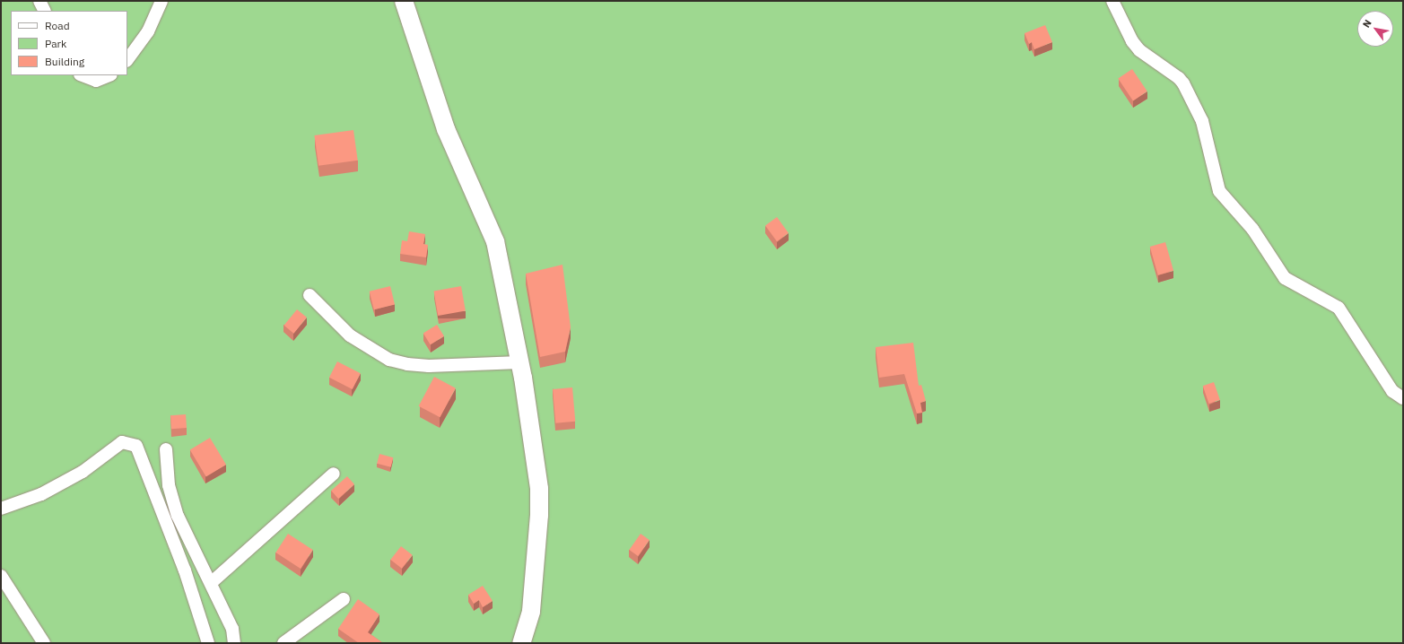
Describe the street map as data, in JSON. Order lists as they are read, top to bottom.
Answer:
{
  "legend": ["Road", "Park", "Building"],
  "north": "top left"
}
